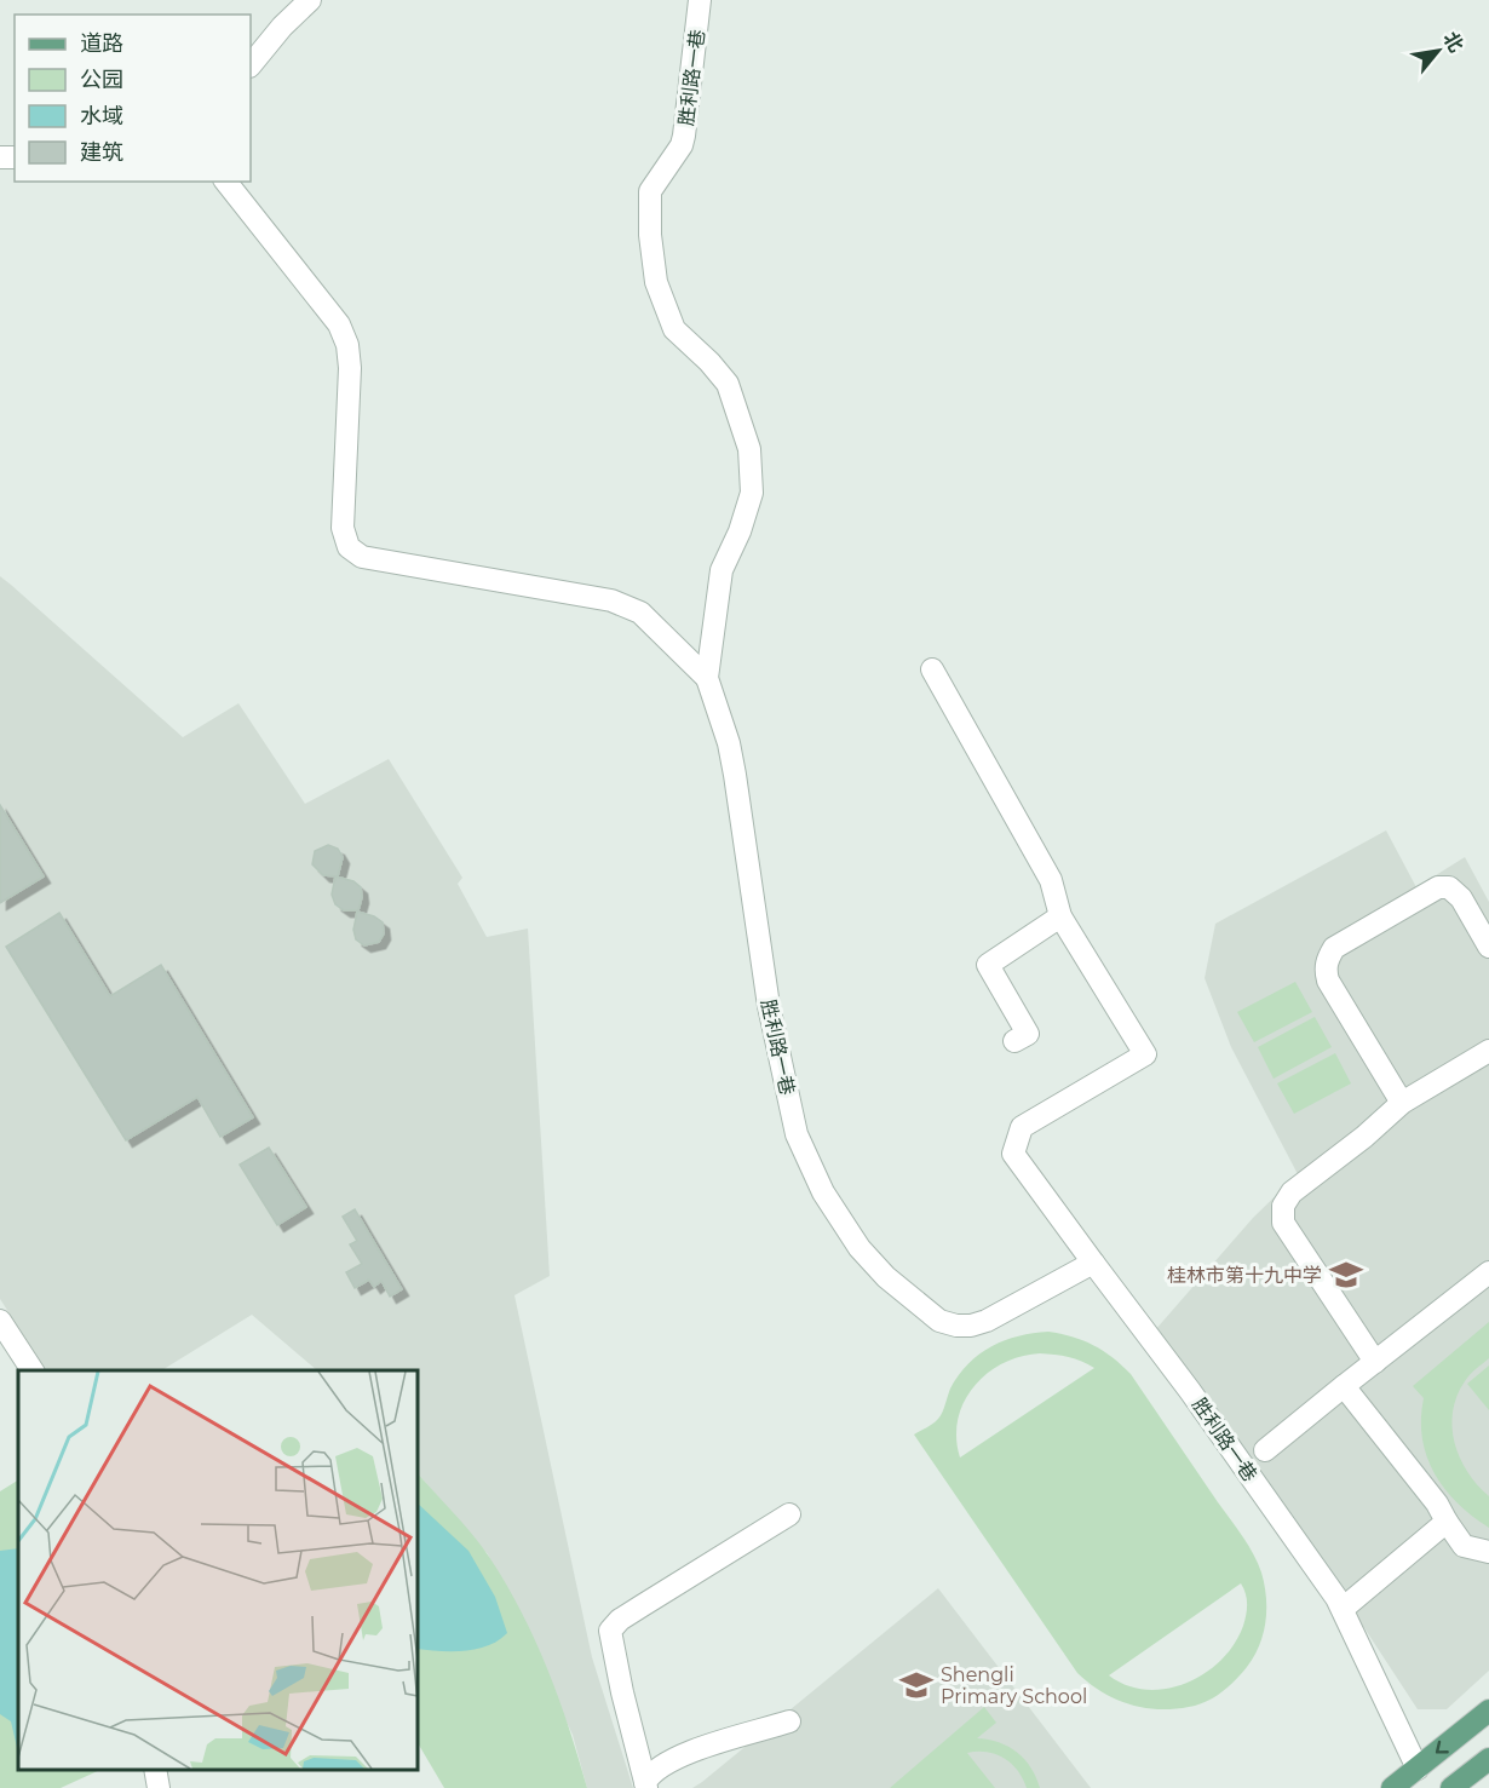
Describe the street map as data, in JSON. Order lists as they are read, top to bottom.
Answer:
{
  "streets": {
    "street": ["胜利路一巷"]
  },
  "places": {
    "school or university": ["桂林市第十九中学", "Shengli Primary School"]
  },
  "legend": [
    "道路",
    "公园",
    "水域",
    "建筑"
  ],
  "north": "top right"
}
